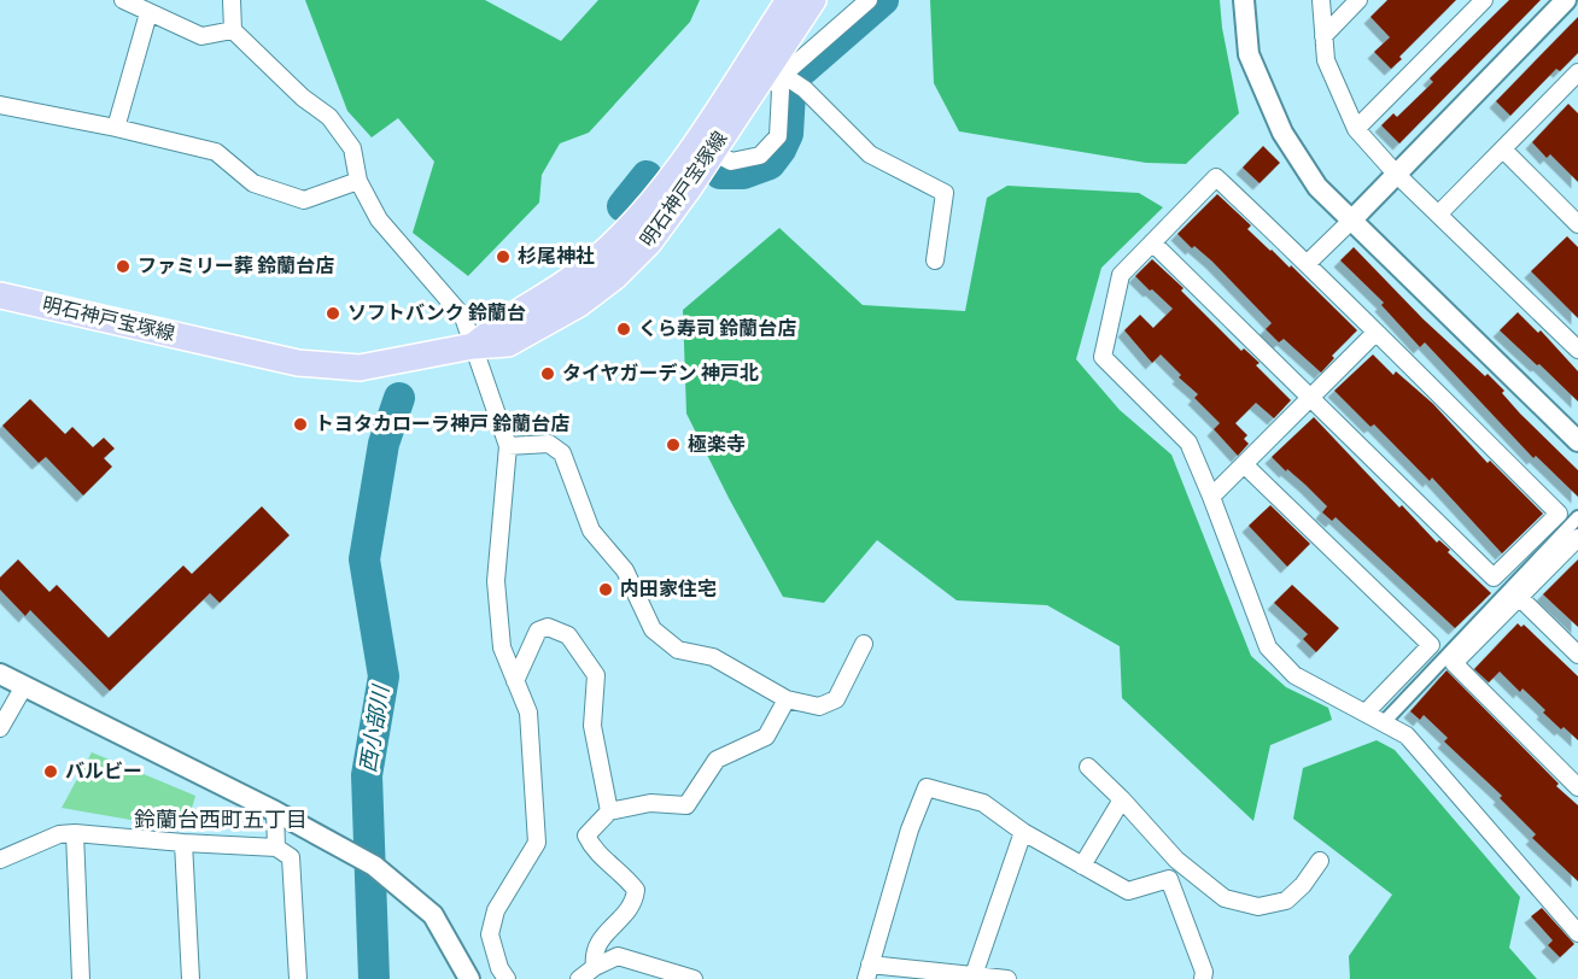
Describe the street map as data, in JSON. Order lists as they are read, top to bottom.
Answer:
{
  "streets": {
    "main road": ["明石神戸宝塚線"]
  },
  "districts": ["鈴蘭台西町五丁目"],
  "water": ["西小部川"],
  "places": [
    "杉尾神社",
    "ファミリー葬 鈴蘭台店",
    "ソフトバンク 鈴蘭台",
    "くら寿司 鈴蘭台店",
    "タイヤガーデン 神戸北",
    "トヨタカローラ神戸 鈴蘭台店",
    "極楽寺",
    "内田家住宅",
    "バルビー"
  ]
}
